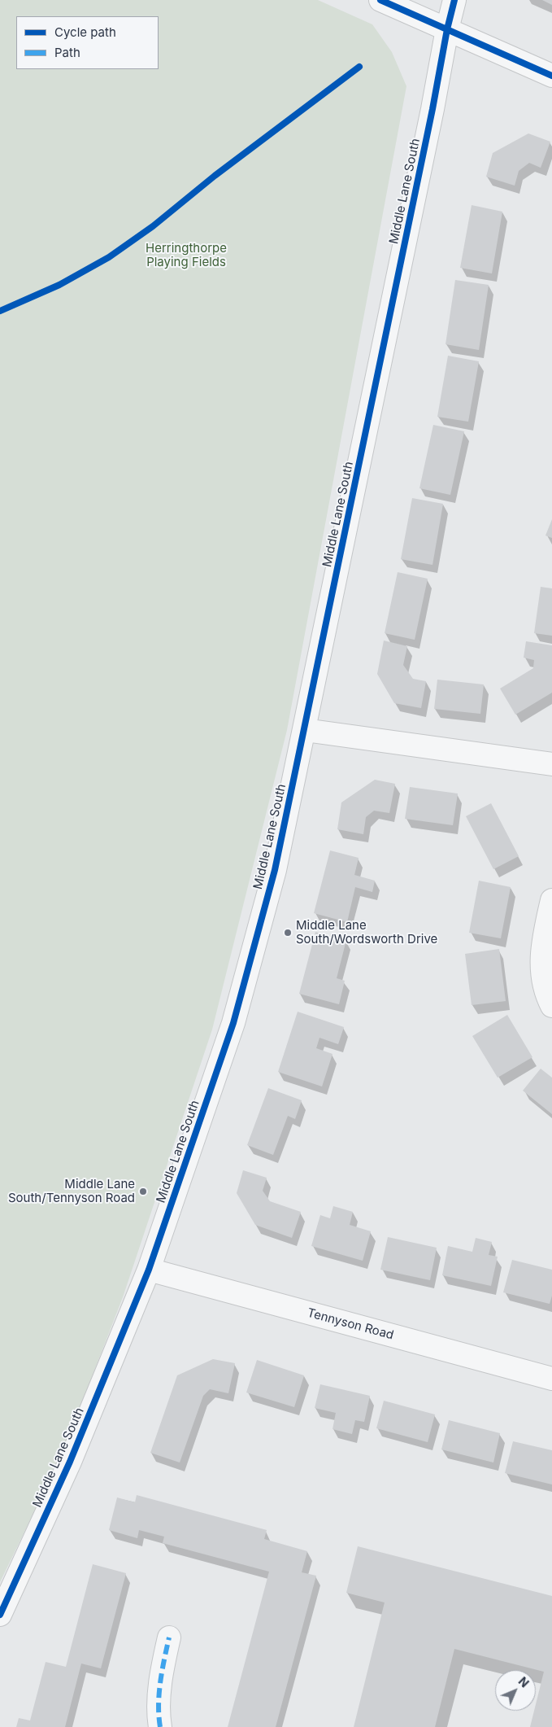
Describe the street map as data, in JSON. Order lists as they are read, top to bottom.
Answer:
{
  "streets": {
    "street": ["Middle Lane South", "Tennyson Road"]
  },
  "crossings": [
    ["Middle Lane South", "Tennyson Road"]
  ],
  "parks": ["Herringthorpe Playing Fields"],
  "places": ["Middle Lane South/Wordsworth Drive", "Middle Lane South/Tennyson Road"],
  "legend": ["Cycle path", "Path"],
  "north": "top right"
}
